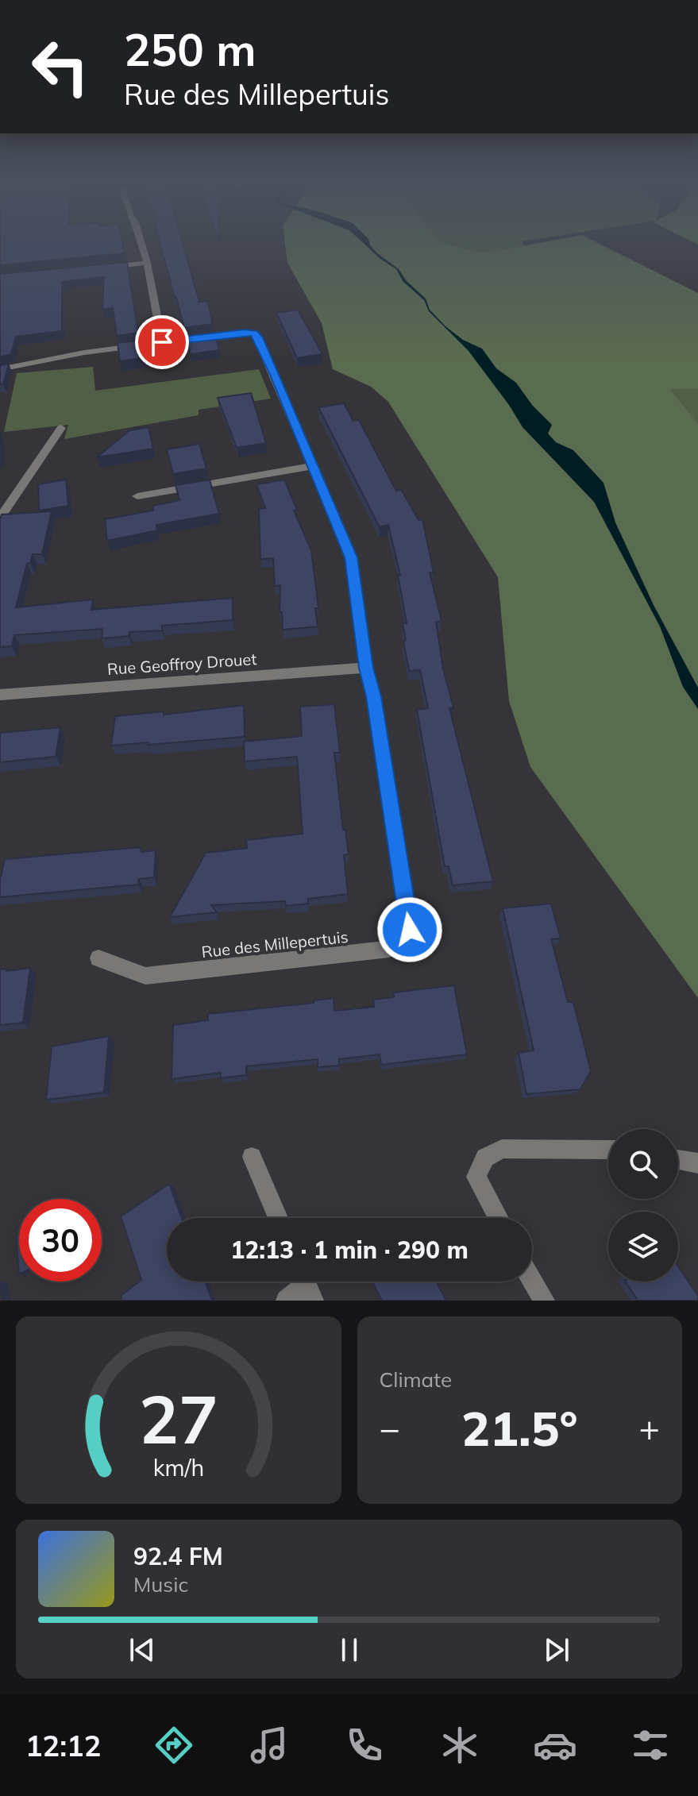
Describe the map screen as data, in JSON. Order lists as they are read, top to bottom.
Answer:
{
  "streets": {
    "street": ["Rue Geoffroy Drouet", "Rue des Millepertuis"]
  },
  "crossings": [
    ["Rue Geoffroy Drouet", "Rue des Millepertuis"]
  ],
  "page": {
    "turn": ["250 m", "Rue des Millepertuis"],
    "limit": "30",
    "trip": "12:13 · 1 min · 290 m",
    "tile": "Climate",
    "heat": ["−", "21.5°", "+"],
    "song": ["92.4 FM", "Music"],
    "tabs": "12:12",
    "gauge": ["27", "km/h"]
  }
}
